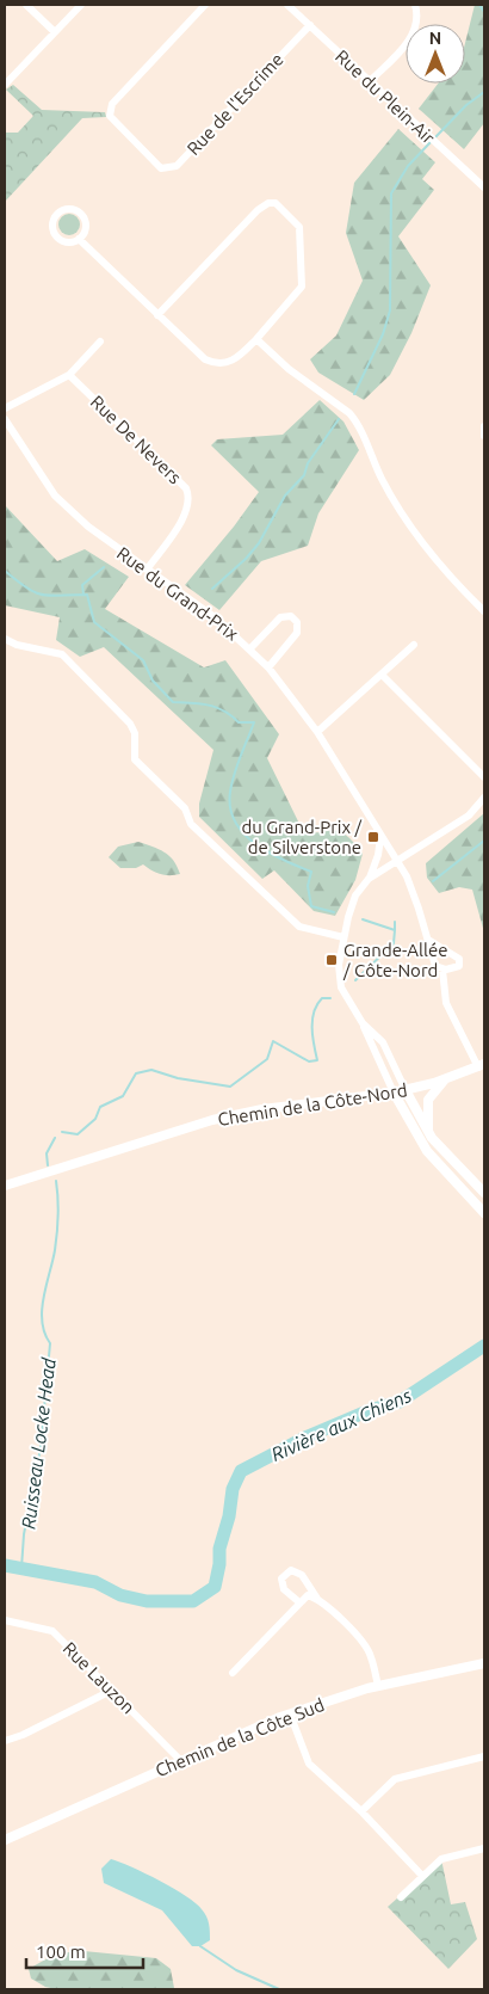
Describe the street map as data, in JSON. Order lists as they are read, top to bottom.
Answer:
{
  "streets": {
    "street": [
      "Rue du Plein-Air",
      "Rue de l'Escrime",
      "Rue De Nevers",
      "Rue du Grand-Prix",
      "Chemin de la Côte-Nord",
      "Rue Lauzon",
      "Chemin de la Côte Sud"
    ]
  },
  "crossings": [
    ["Rue du Plein-Air", "Rue de l'Escrime"],
    ["Rue De Nevers", "Rue du Grand-Prix"],
    ["Rue Lauzon", "Chemin de la Côte Sud"]
  ],
  "water": ["Rivière aux Chiens", "Ruisseau Locke Head"],
  "places": {
    "transit": ["du Grand-Prix / de Silverstone", "Grande-Allée / Côte-Nord"]
  },
  "scale_bar": "100 m",
  "north": "top"
}
